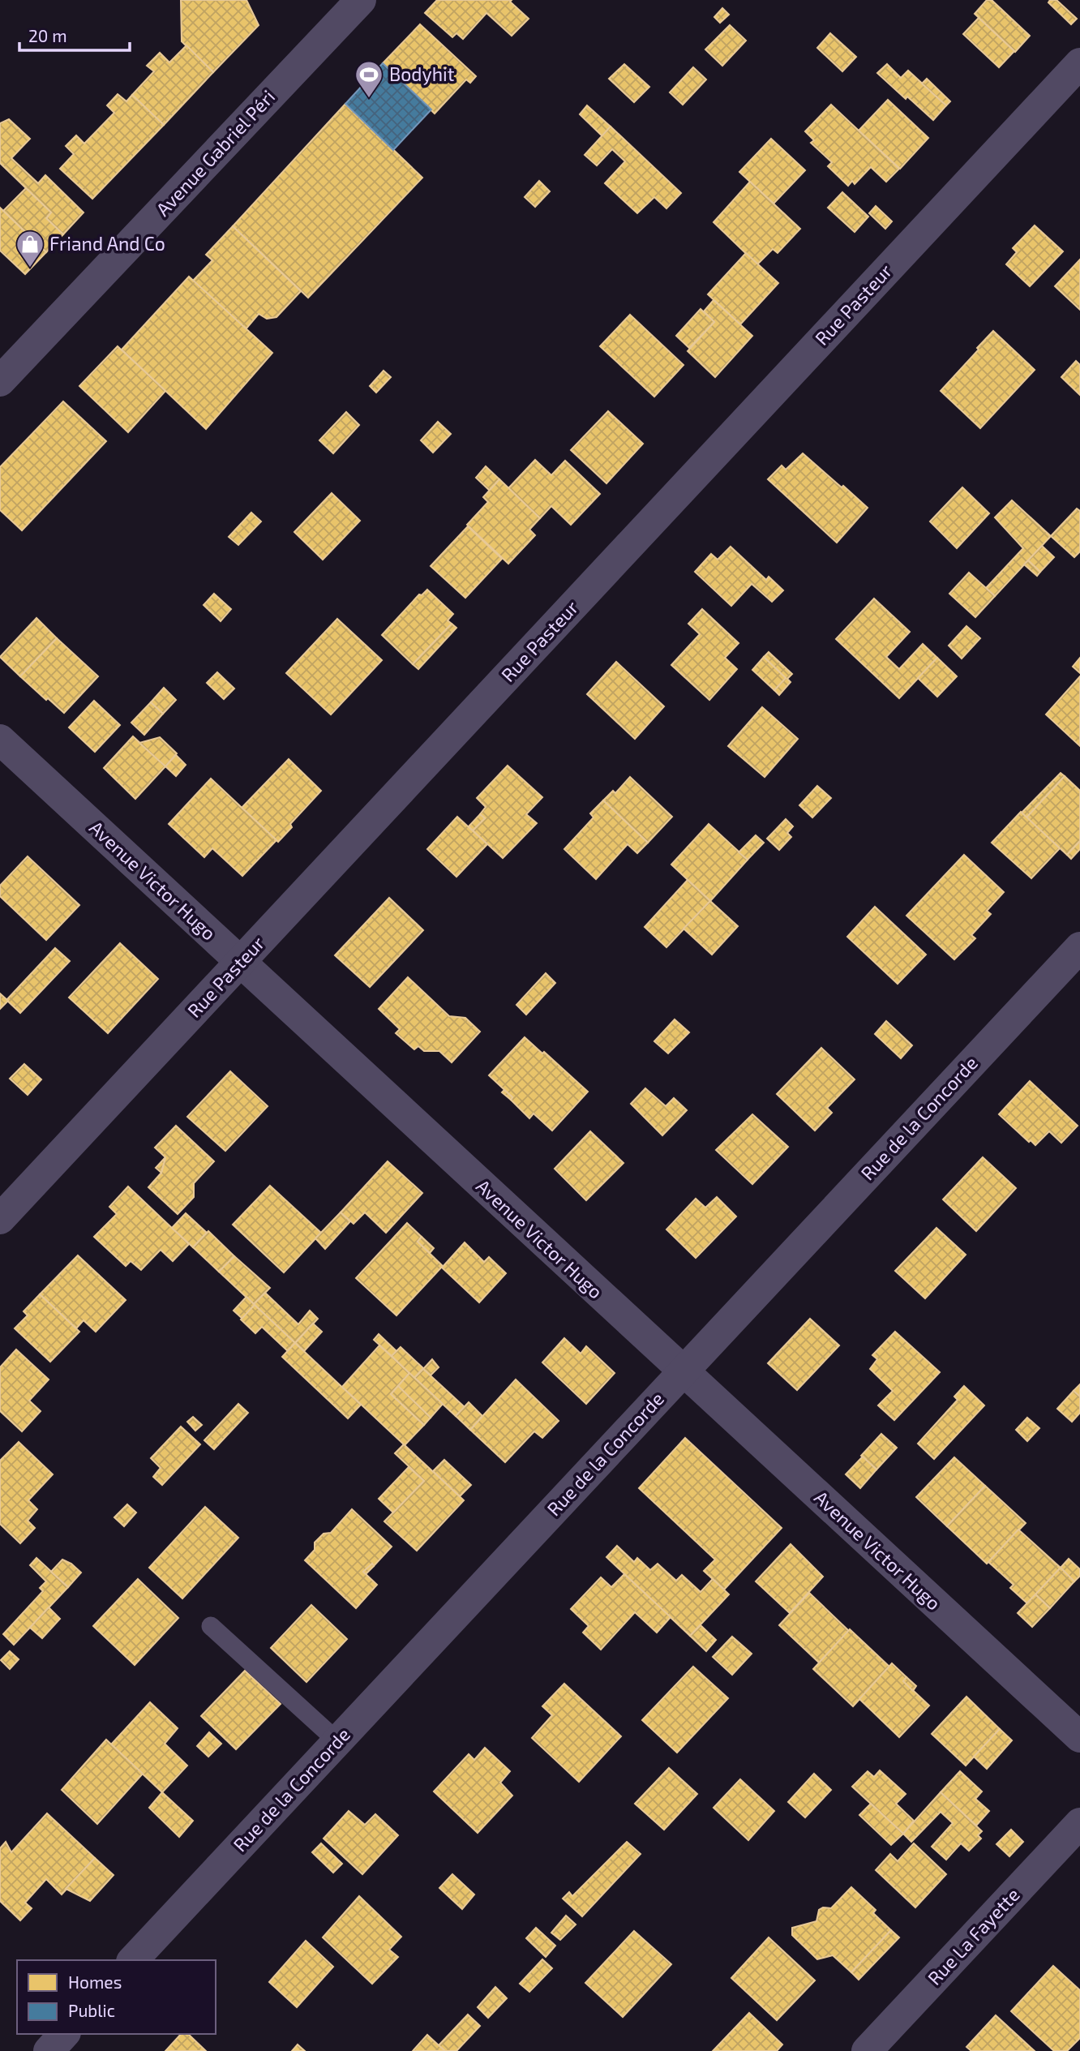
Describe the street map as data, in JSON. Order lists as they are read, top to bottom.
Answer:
{
  "streets": {
    "street": [
      "Avenue Gabriel Péri",
      "Rue Pasteur",
      "Avenue Victor Hugo",
      "Rue de la Concorde",
      "Rue La Fayette"
    ]
  },
  "crossings": [
    ["Rue Pasteur", "Avenue Victor Hugo"],
    ["Avenue Victor Hugo", "Rue de la Concorde"]
  ],
  "places": {
    "sports": ["Bodyhit"],
    "shop": ["Friand And Co"]
  },
  "legend": ["Homes", "Public"],
  "scale_bar": "20 m"
}
